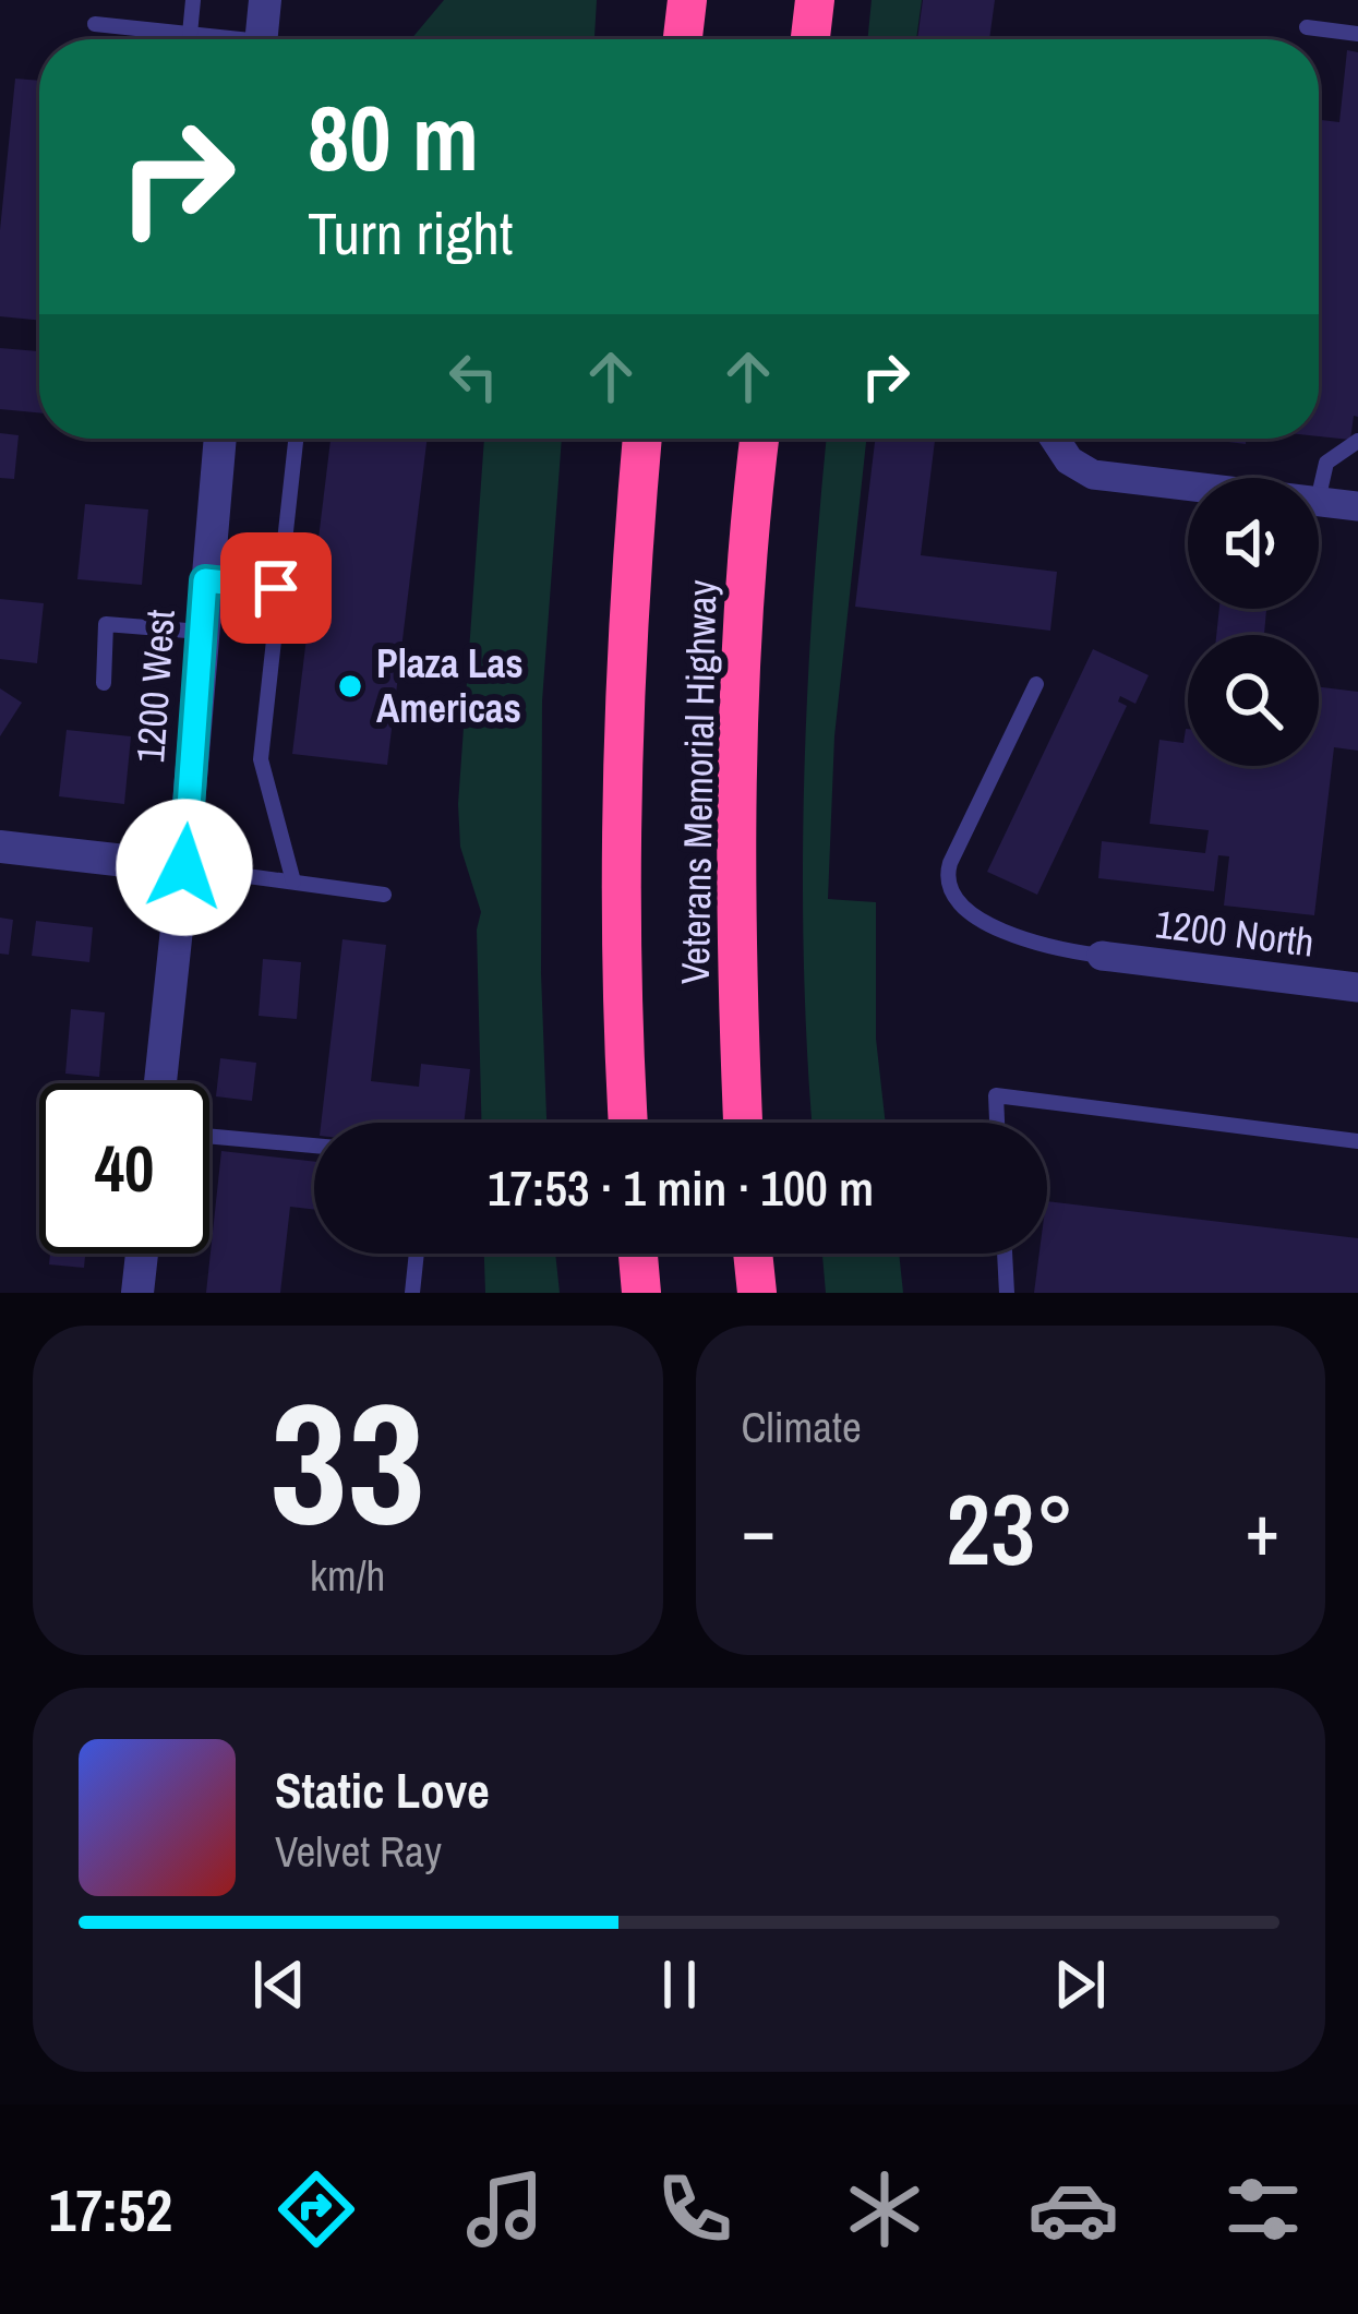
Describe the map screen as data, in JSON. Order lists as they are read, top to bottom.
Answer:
{
  "streets": {
    "highway": ["Veterans Memorial Highway"],
    "street": ["1200 West", "1200 North"]
  },
  "places": ["Plaza Las Americas"],
  "page": {
    "turn": ["80 m", "Turn right"],
    "limit": "40",
    "trip": "17:53 · 1 min · 100 m",
    "tile": [
      ["33", "km/h"],
      "Climate"
    ],
    "heat": ["−", "23°", "+"],
    "song": ["Static Love", "Velvet Ray"],
    "tabs": "17:52"
  }
}
